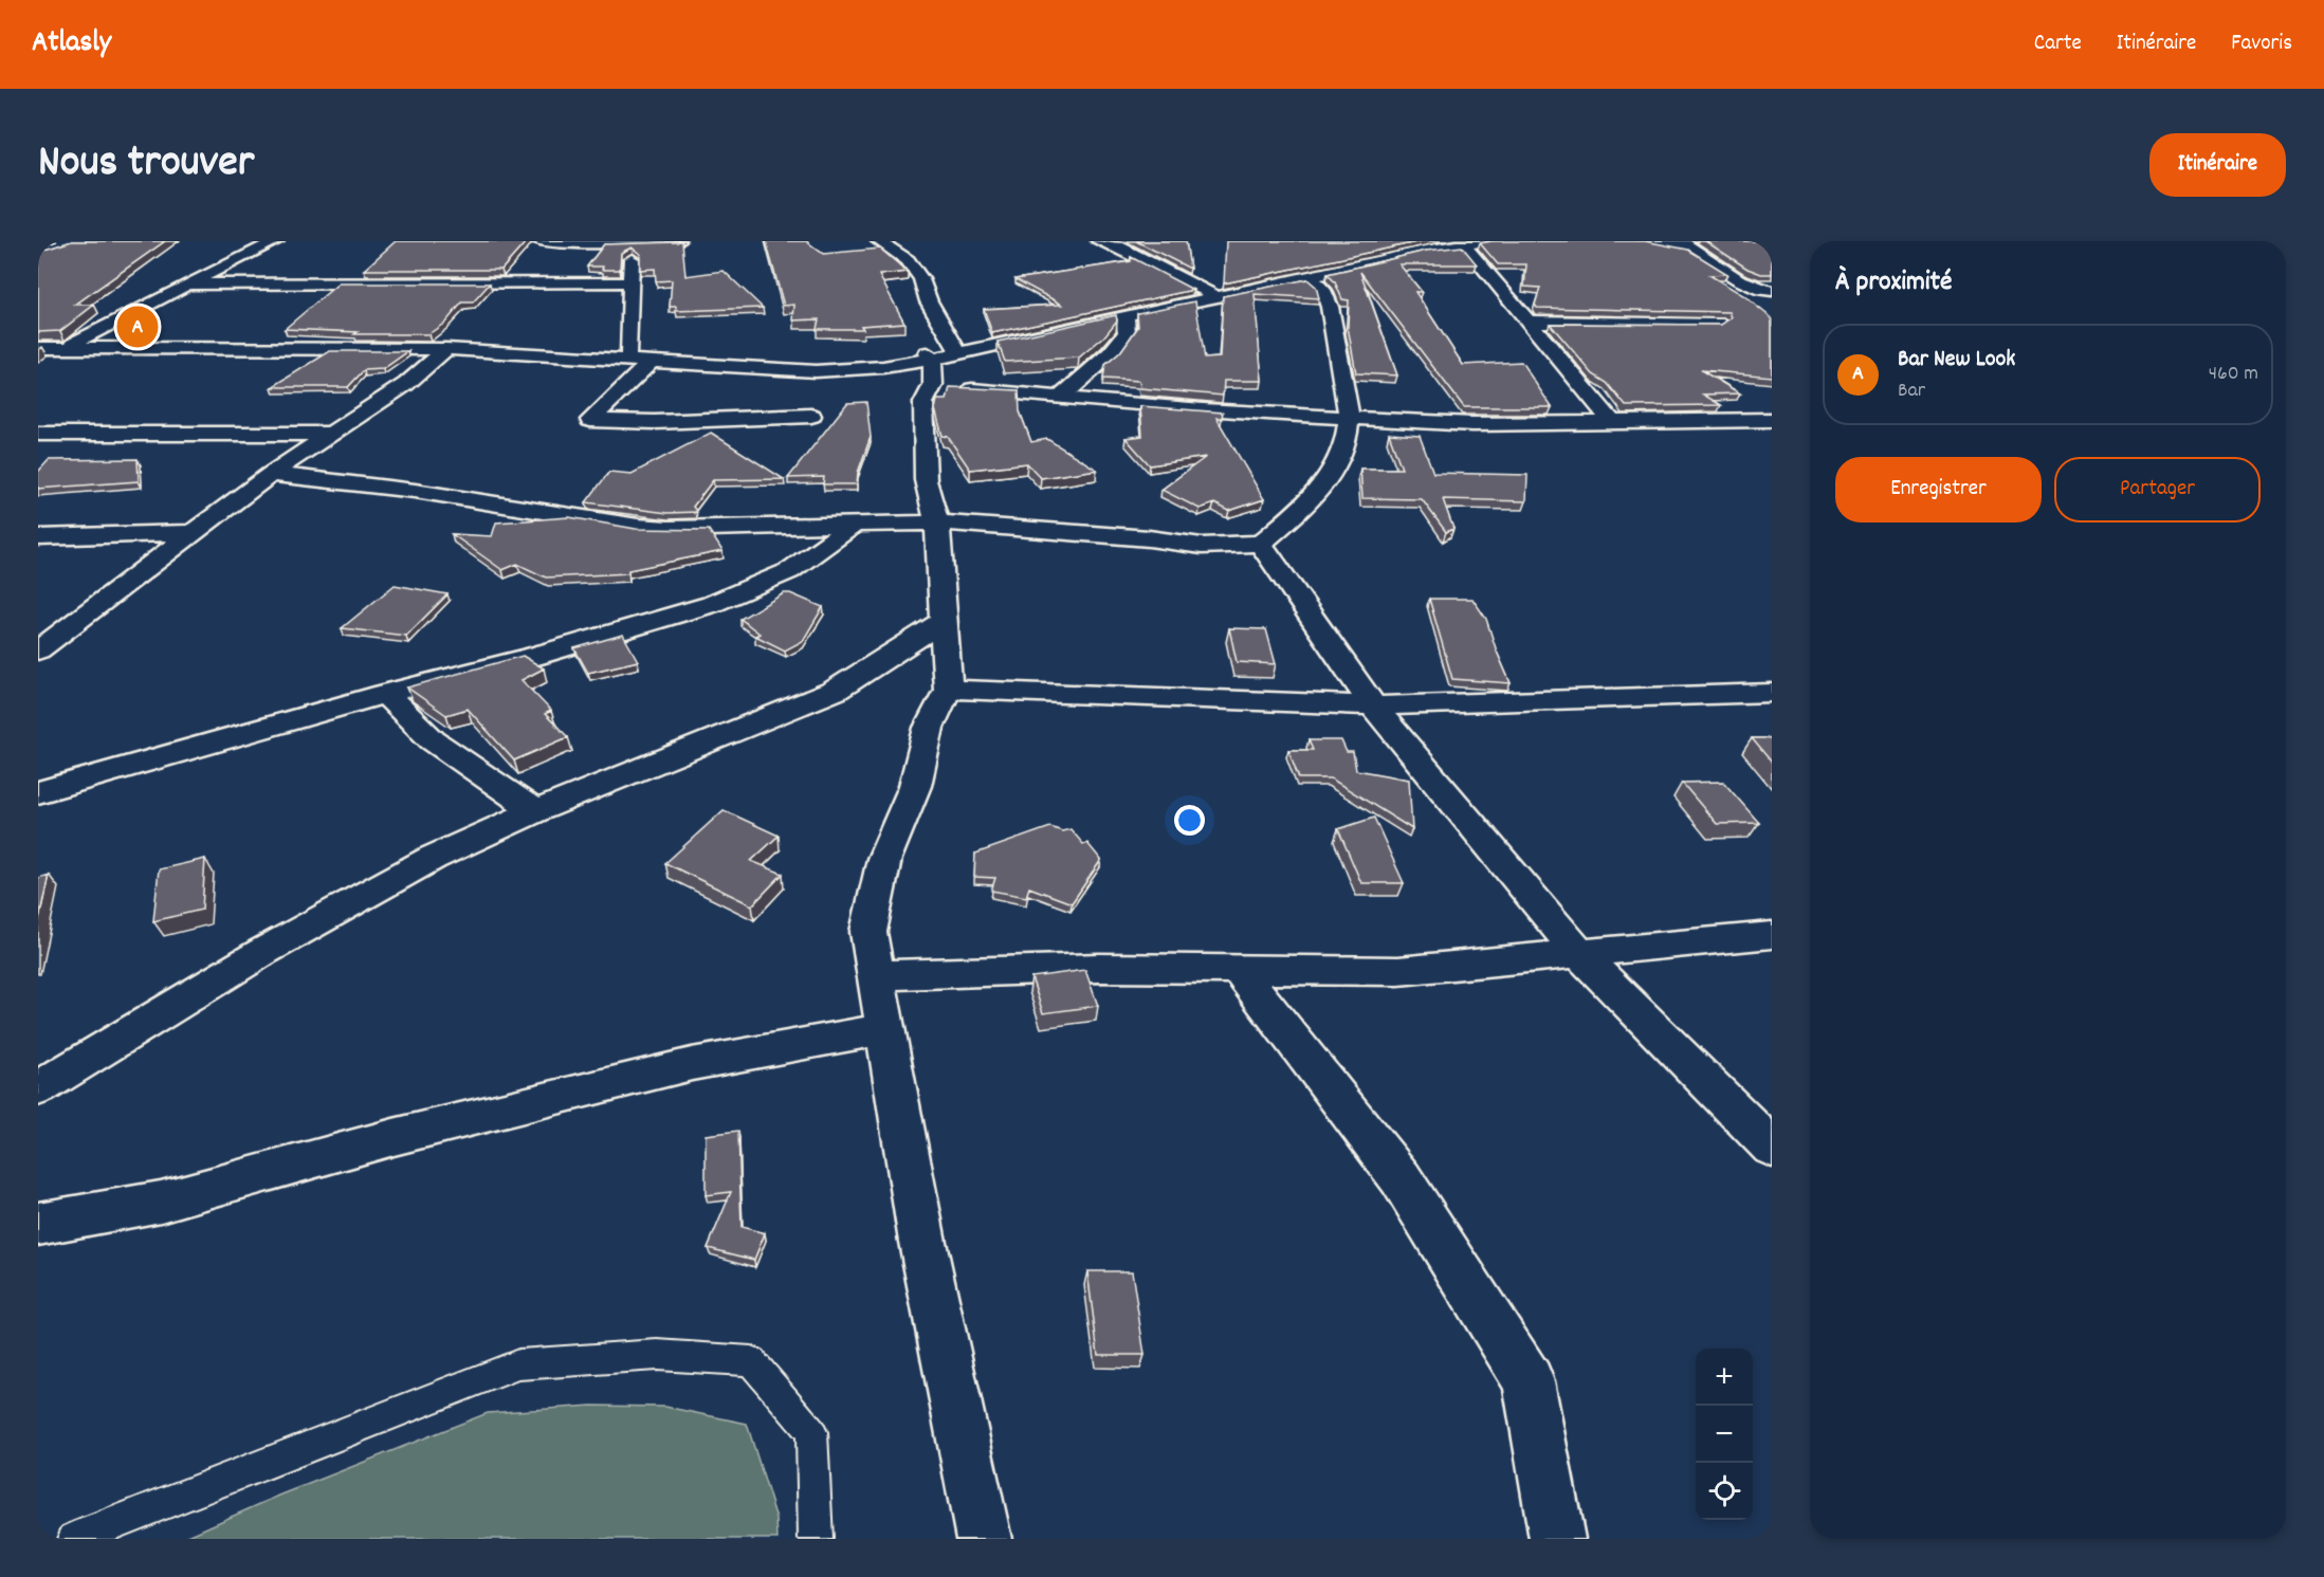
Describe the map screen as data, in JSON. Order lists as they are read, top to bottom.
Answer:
{
  "page": {
    "header": "Atlasly",
    "nav": ["Carte", "Itinéraire", "Favoris"],
    "title": "Nous trouver",
    "buttons": [
      "Itinéraire",
      ["Enregistrer", "Partager"]
    ],
    "heading": "À proximité",
    "pins": "A",
    "list": [
      {
        "mark": "A",
        "name": "Bar New Look",
        "note": "Bar",
        "value": "460 m"
      }
    ],
    "map_buttons": ["+", "−"]
  }
}
